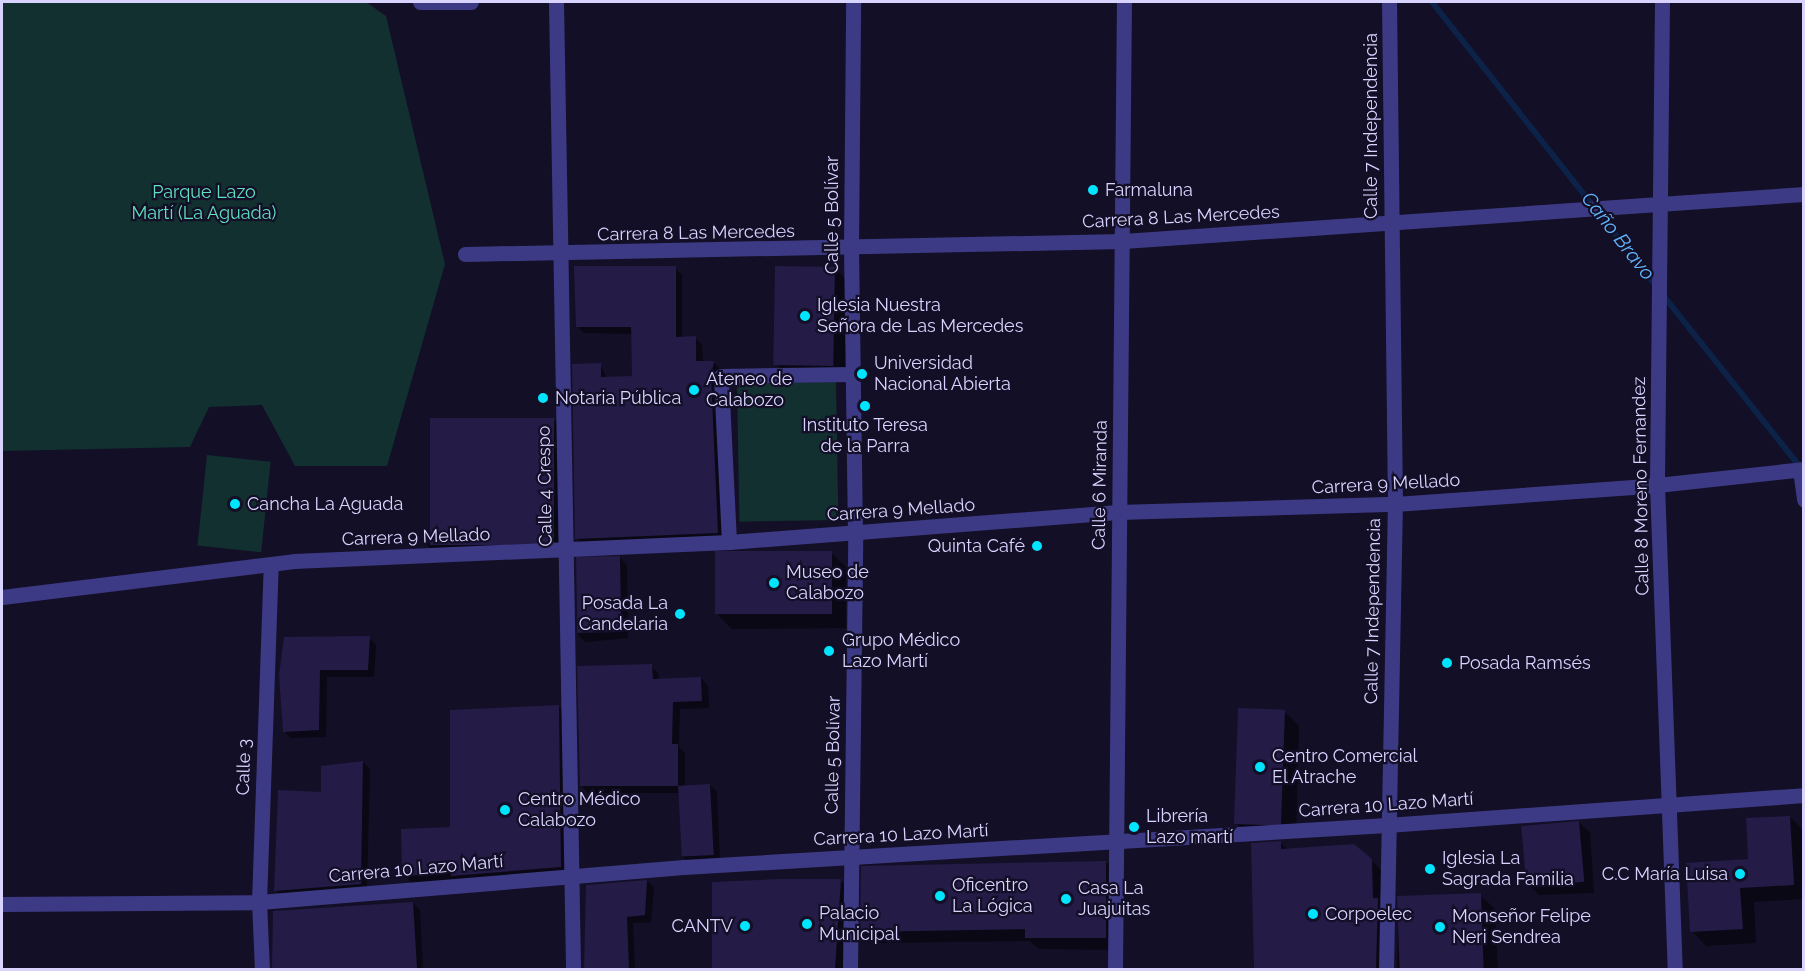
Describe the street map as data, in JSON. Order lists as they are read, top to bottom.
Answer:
{
  "streets": {
    "street": [
      "Calle 7 Independencia",
      "Calle 5 Bolívar",
      "Carrera 8 Las Mercedes",
      "Carrera 9 Mellado",
      "Calle 6 Miranda",
      "Calle 4 Crespo",
      "Calle 8 Moreno Fernandez",
      "Calle 3",
      "Carrera 10 Lazo Martí"
    ]
  },
  "crossings": [
    ["Calle 7 Independencia", "Carrera 8 Las Mercedes"],
    ["Calle 7 Independencia", "Carrera 9 Mellado"],
    ["Calle 7 Independencia", "Carrera 10 Lazo Martí"],
    ["Calle 5 Bolívar", "Carrera 8 Las Mercedes"],
    ["Calle 5 Bolívar", "Carrera 9 Mellado"],
    ["Calle 5 Bolívar", "Carrera 10 Lazo Martí"],
    ["Carrera 8 Las Mercedes", "Calle 6 Miranda"],
    ["Carrera 8 Las Mercedes", "Calle 4 Crespo"],
    ["Carrera 8 Las Mercedes", "Calle 8 Moreno Fernandez"],
    ["Carrera 9 Mellado", "Calle 6 Miranda"],
    ["Carrera 9 Mellado", "Calle 4 Crespo"],
    ["Carrera 9 Mellado", "Calle 8 Moreno Fernandez"],
    ["Carrera 9 Mellado", "Calle 3"],
    ["Calle 6 Miranda", "Carrera 10 Lazo Martí"],
    ["Calle 4 Crespo", "Carrera 10 Lazo Martí"],
    ["Calle 8 Moreno Fernandez", "Carrera 10 Lazo Martí"],
    ["Calle 3", "Carrera 10 Lazo Martí"]
  ],
  "water": ["Caño Bravo"],
  "parks": ["Parque Lazo Martí (La Aguada)"],
  "places": [
    "Farmaluna",
    "Iglesia Nuestra Señora de Las Mercedes",
    "Universidad Nacional Abierta",
    "Ateneo de Calabozo",
    "Notaria Pública",
    "Instituto Teresa de la Parra",
    "Cancha La Aguada",
    "Quinta Café",
    "Museo de Calabozo",
    "Posada La Candelaria",
    "Grupo Médico Lazo Martí",
    "Posada Ramsés",
    "Centro Comercial El Atrache",
    "Centro Médico Calabozo",
    "Librería Lazo martí",
    "Iglesia La Sagrada Familia",
    "C.C María Luisa",
    "Oficentro La Lógica",
    "Casa La Juajuitas",
    "Corpoelec",
    "Palacio Municipal",
    "CANTV",
    "Monseñor Felipe Neri Sendrea"
  ]
}
